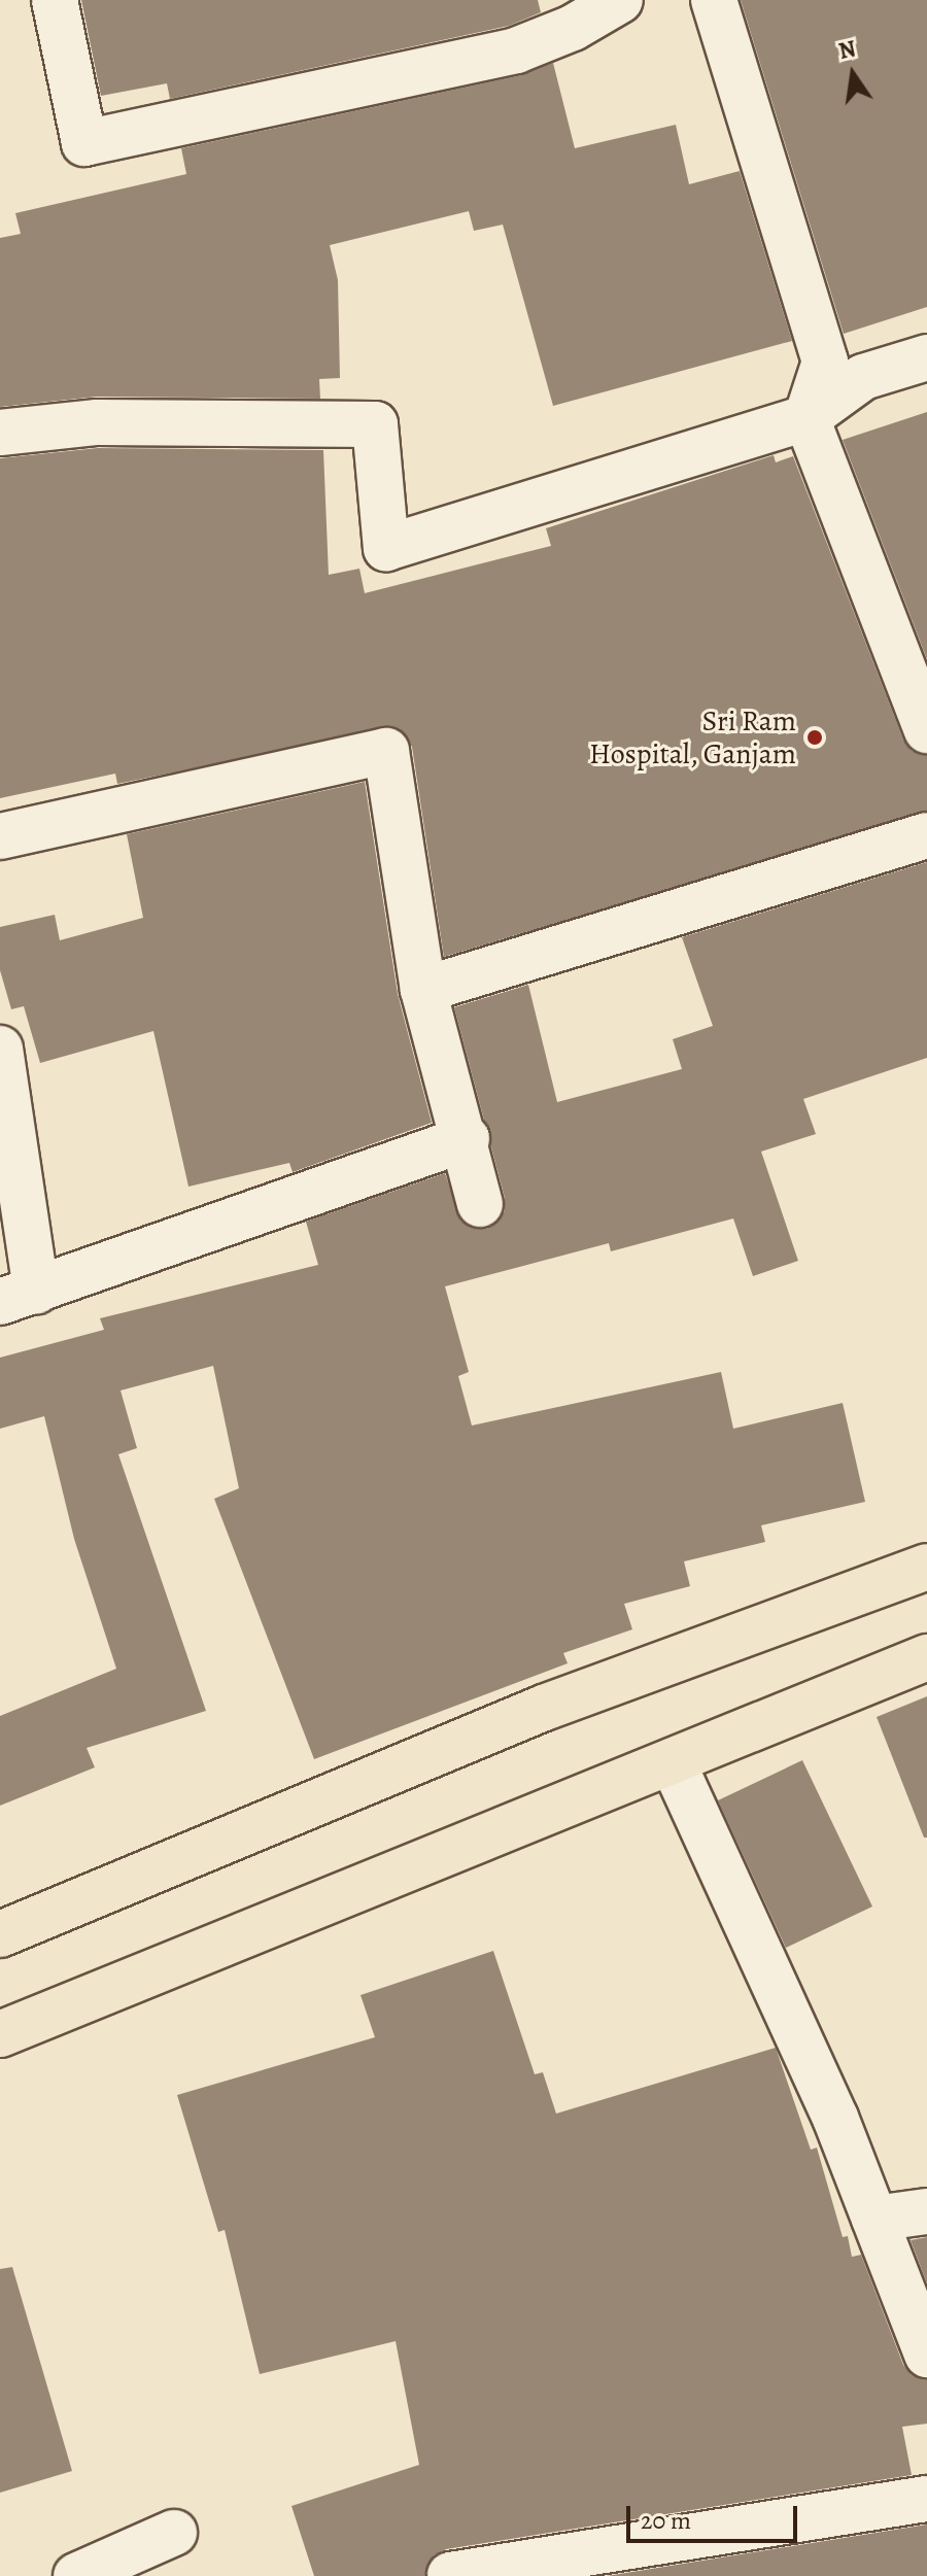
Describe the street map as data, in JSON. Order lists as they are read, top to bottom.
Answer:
{
  "places": ["Sri Ram Hospital, Ganjam"],
  "scale_bar": "20 m",
  "north": "top"
}
